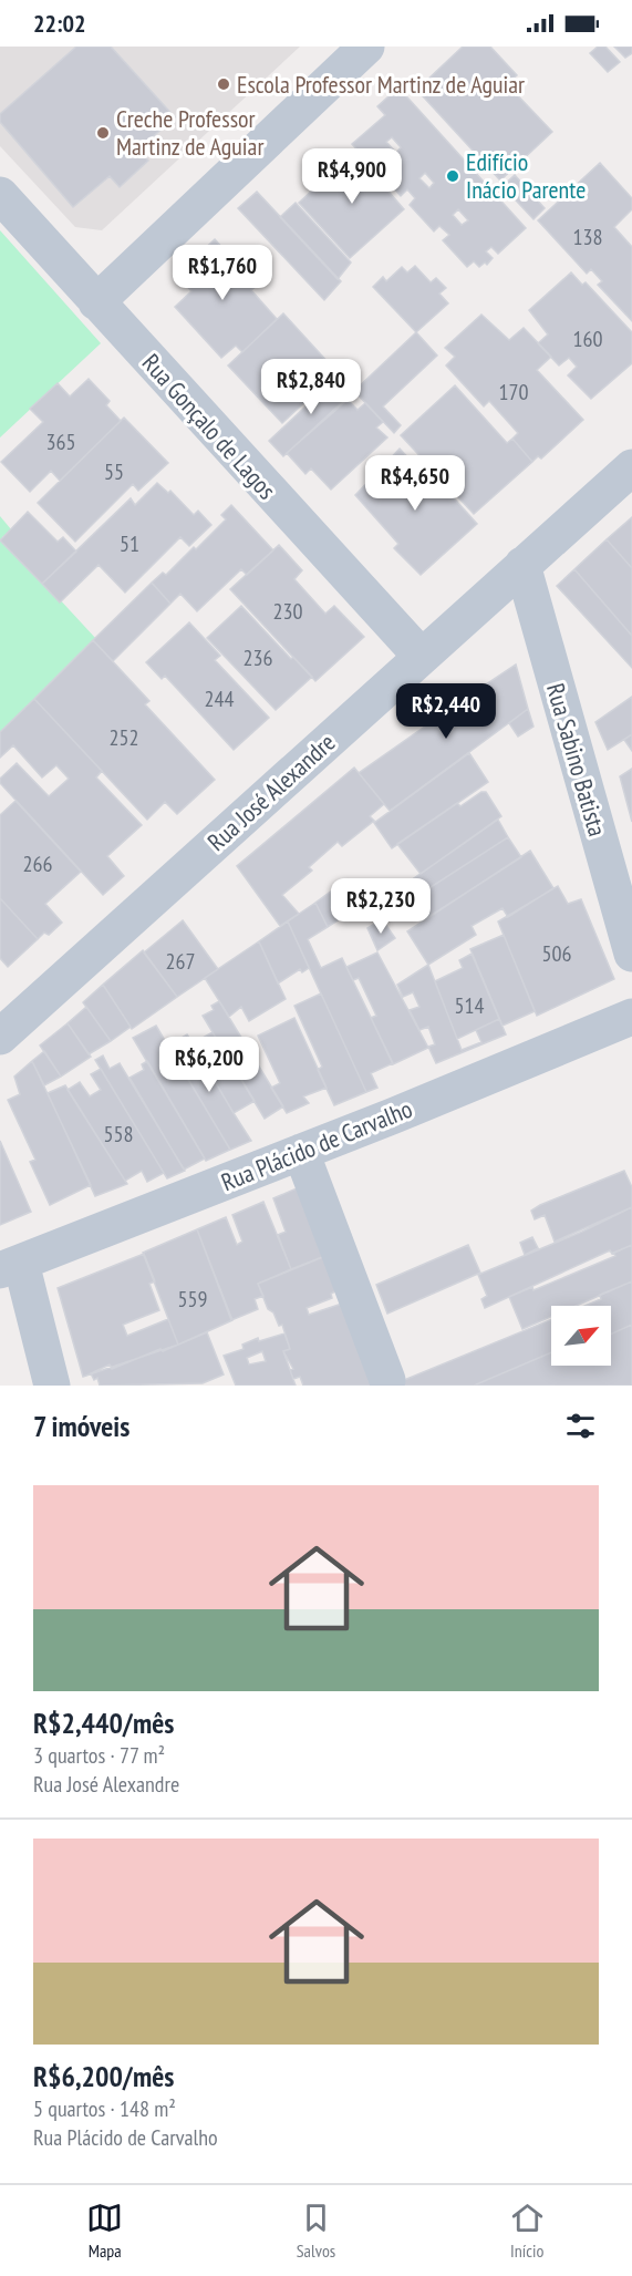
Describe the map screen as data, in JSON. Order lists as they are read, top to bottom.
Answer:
{
  "streets": {
    "street": [
      "Rua Gonçalo de Lagos",
      "Rua Sabino Batista",
      "Rua José Alexandre",
      "Rua Plácido de Carvalho"
    ]
  },
  "crossings": [
    ["Rua Gonçalo de Lagos", "Rua José Alexandre"],
    ["Rua Sabino Batista", "Rua José Alexandre"]
  ],
  "places": ["Escola Professor Martinz de Aguiar", "Creche Professor Martinz de Aguiar", "Edifício Inácio Parente"],
  "house_numbers": [
    "138",
    "160",
    "170",
    "365",
    "55",
    "51",
    "230",
    "236",
    "244",
    "252",
    "266",
    "506",
    "267",
    "514",
    "558",
    "559"
  ],
  "north": "top right",
  "page": {
    "status": "22:02",
    "price": [
      "R$4,900",
      "R$1,760",
      "R$2,840",
      "R$4,650",
      "R$2,440",
      "R$2,230",
      "R$6,200"
    ],
    "heading": "7 imóveis",
    "list": [
      {
        "name": "R$2,440/mês",
        "note": "3 quartos · 77 m² · Rua José Alexandre"
      },
      {
        "name": "R$6,200/mês",
        "note": "5 quartos · 148 m² · Rua Plácido de Carvalho"
      }
    ],
    "tabs": ["Mapa", "Salvos", "Início"]
  }
}
